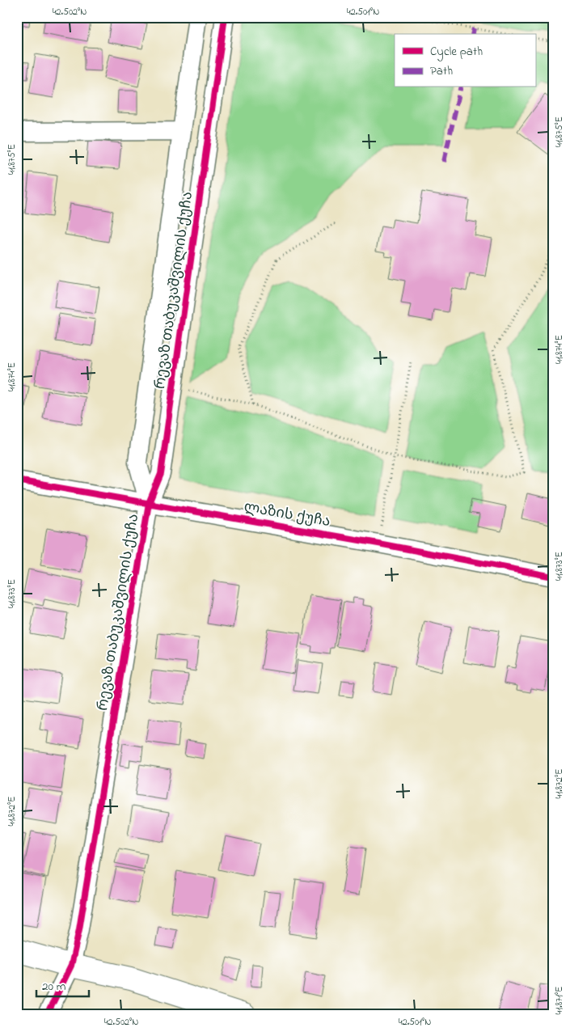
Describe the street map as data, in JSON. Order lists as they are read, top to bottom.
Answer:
{
  "streets": {
    "street": ["რევაზ თაბუკაშვილის ქუჩა", "ლაზის ქუჩა"]
  },
  "crossings": [
    ["რევაზ თაბუკაშვილის ქუჩა", "ლაზის ქუჩა"]
  ],
  "legend": ["Cycle path", "Path"],
  "scale_bar": "20 m",
  "coordinates": [
    "42.502°N",
    "42.501°N",
    "41.875°E",
    "41.874°E",
    "41.873°E",
    "41.872°E",
    "41.871°E"
  ]
}
